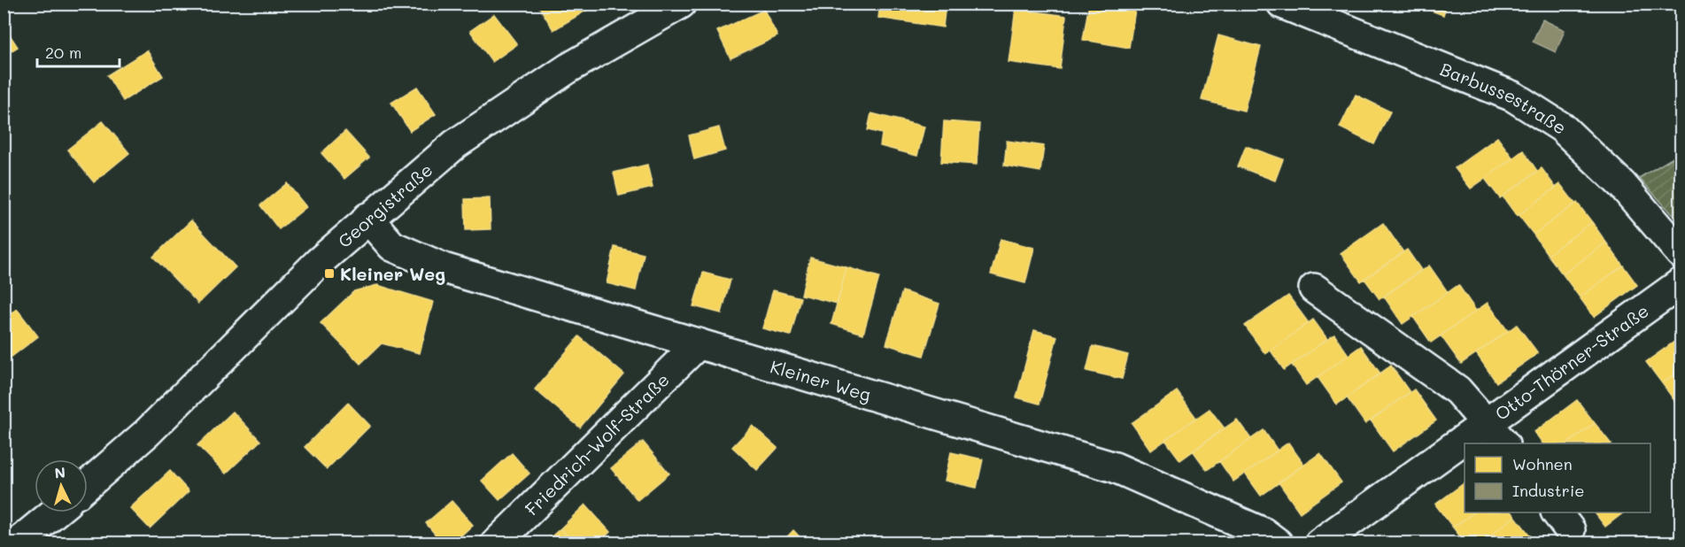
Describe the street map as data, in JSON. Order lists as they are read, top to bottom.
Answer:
{
  "streets": {
    "street": [
      "Barbussestraße",
      "Georgistraße",
      "Otto-Thörner-Straße",
      "Kleiner Weg",
      "Friedrich-Wolf-Straße"
    ]
  },
  "crossings": [
    ["Georgistraße", "Kleiner Weg"],
    ["Kleiner Weg", "Friedrich-Wolf-Straße"]
  ],
  "places": {
    "transit": ["Kleiner Weg"]
  },
  "legend": ["Wohnen", "Industrie"],
  "scale_bar": "20 m",
  "north": "top"
}
